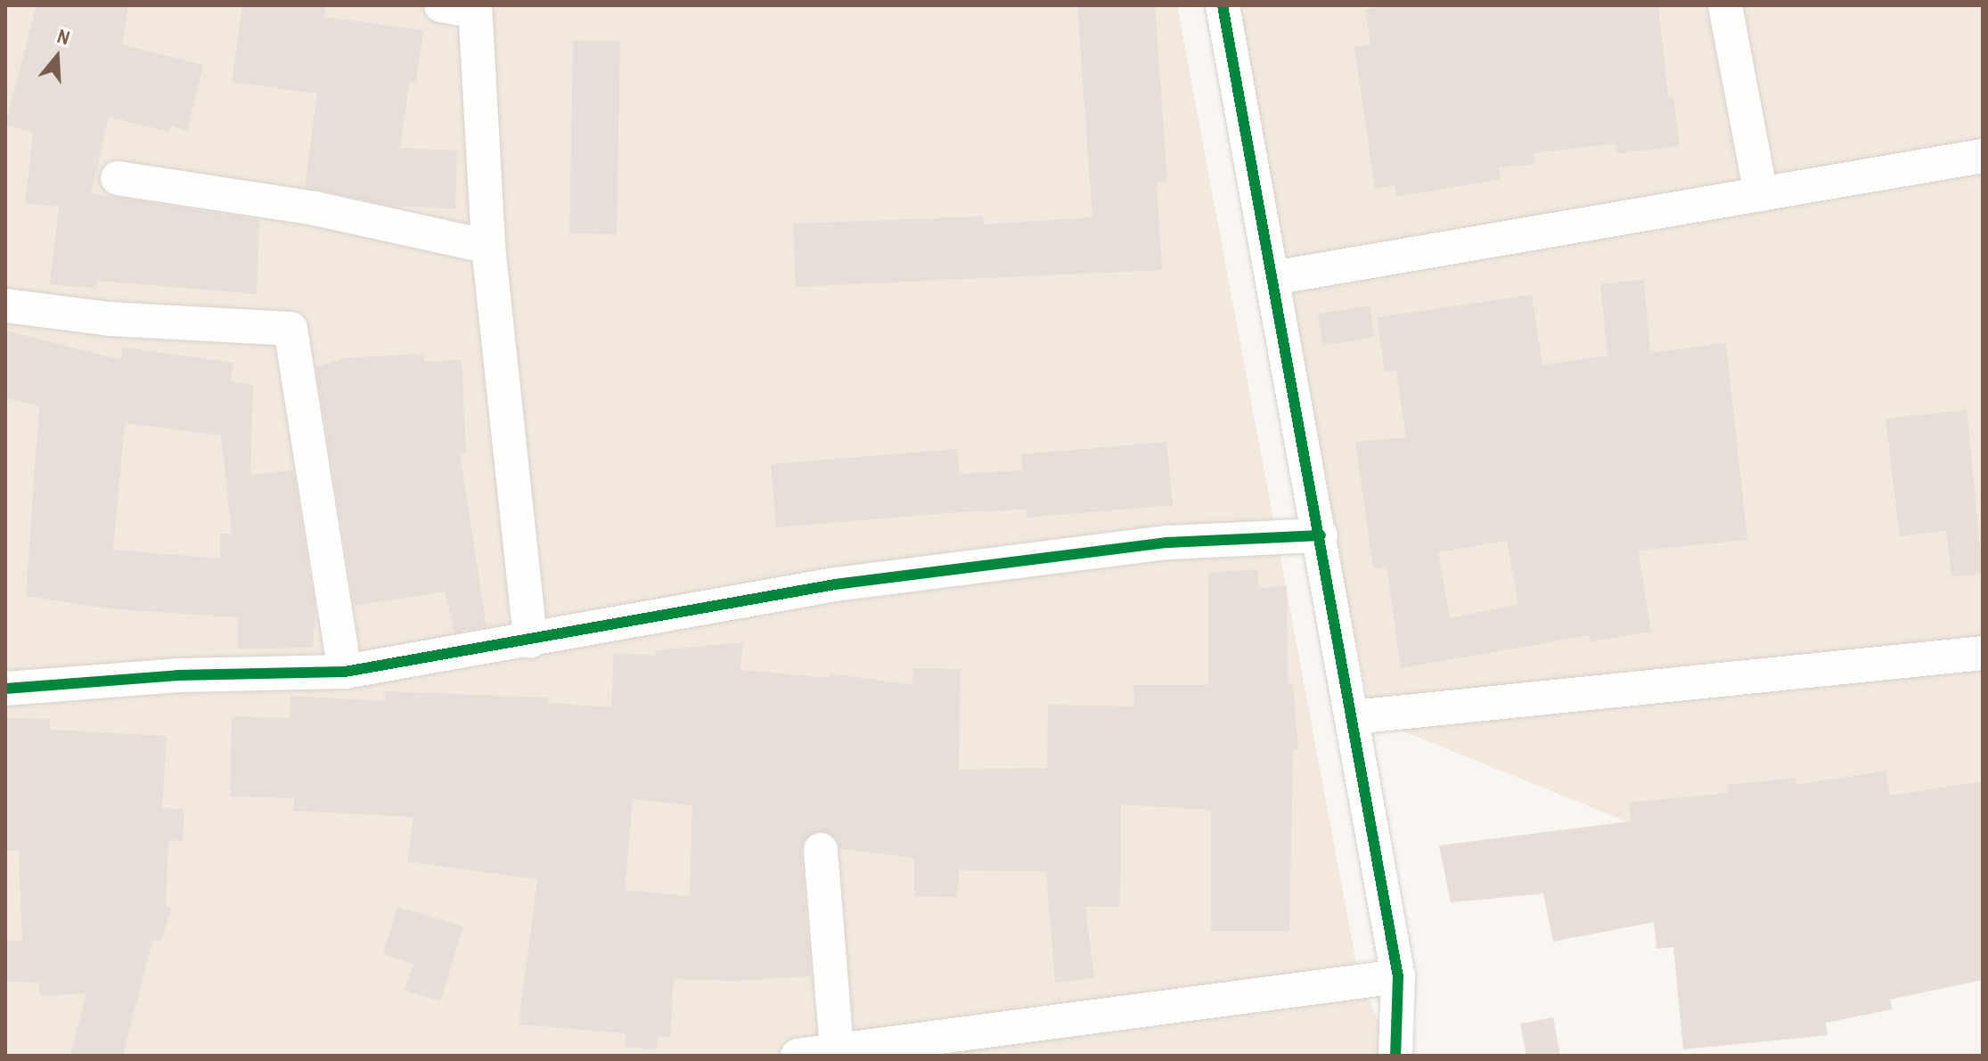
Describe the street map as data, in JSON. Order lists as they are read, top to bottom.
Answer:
{
  "north": "top"
}
